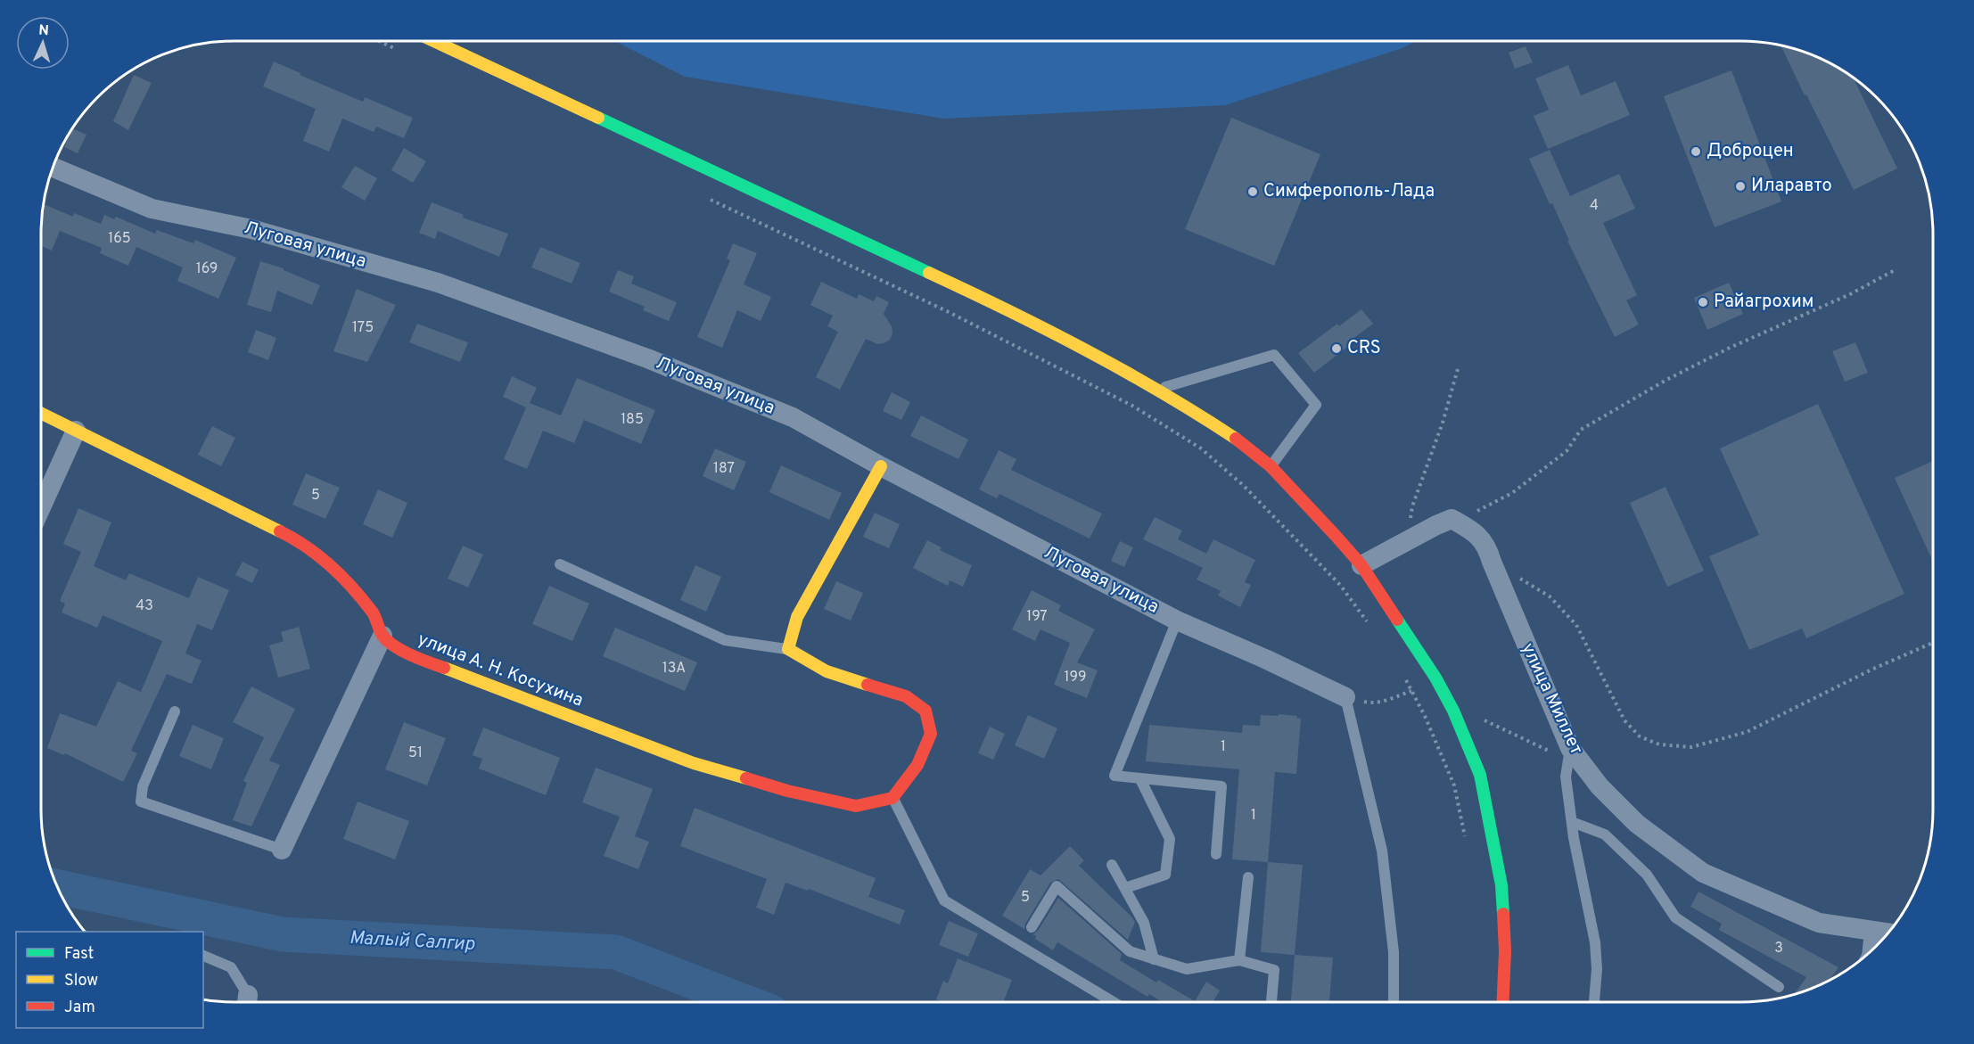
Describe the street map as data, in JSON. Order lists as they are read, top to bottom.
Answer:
{
  "streets": {
    "main road": ["улица А. Н. Косухина"],
    "street": ["Луговая улица", "улица Миллет"]
  },
  "water": ["Малый Салгир"],
  "places": [
    "Доброцен",
    "Иларавто",
    "Симферополь-Лада",
    "Райагрохим",
    "CRS"
  ],
  "house_numbers": [
    "4",
    "165",
    "169",
    "175",
    "185",
    "187",
    "5",
    "43",
    "197",
    "13А",
    "199",
    "1",
    "51",
    "1",
    "5",
    "3"
  ],
  "legend": ["Fast", "Slow", "Jam"],
  "north": "top"
}
